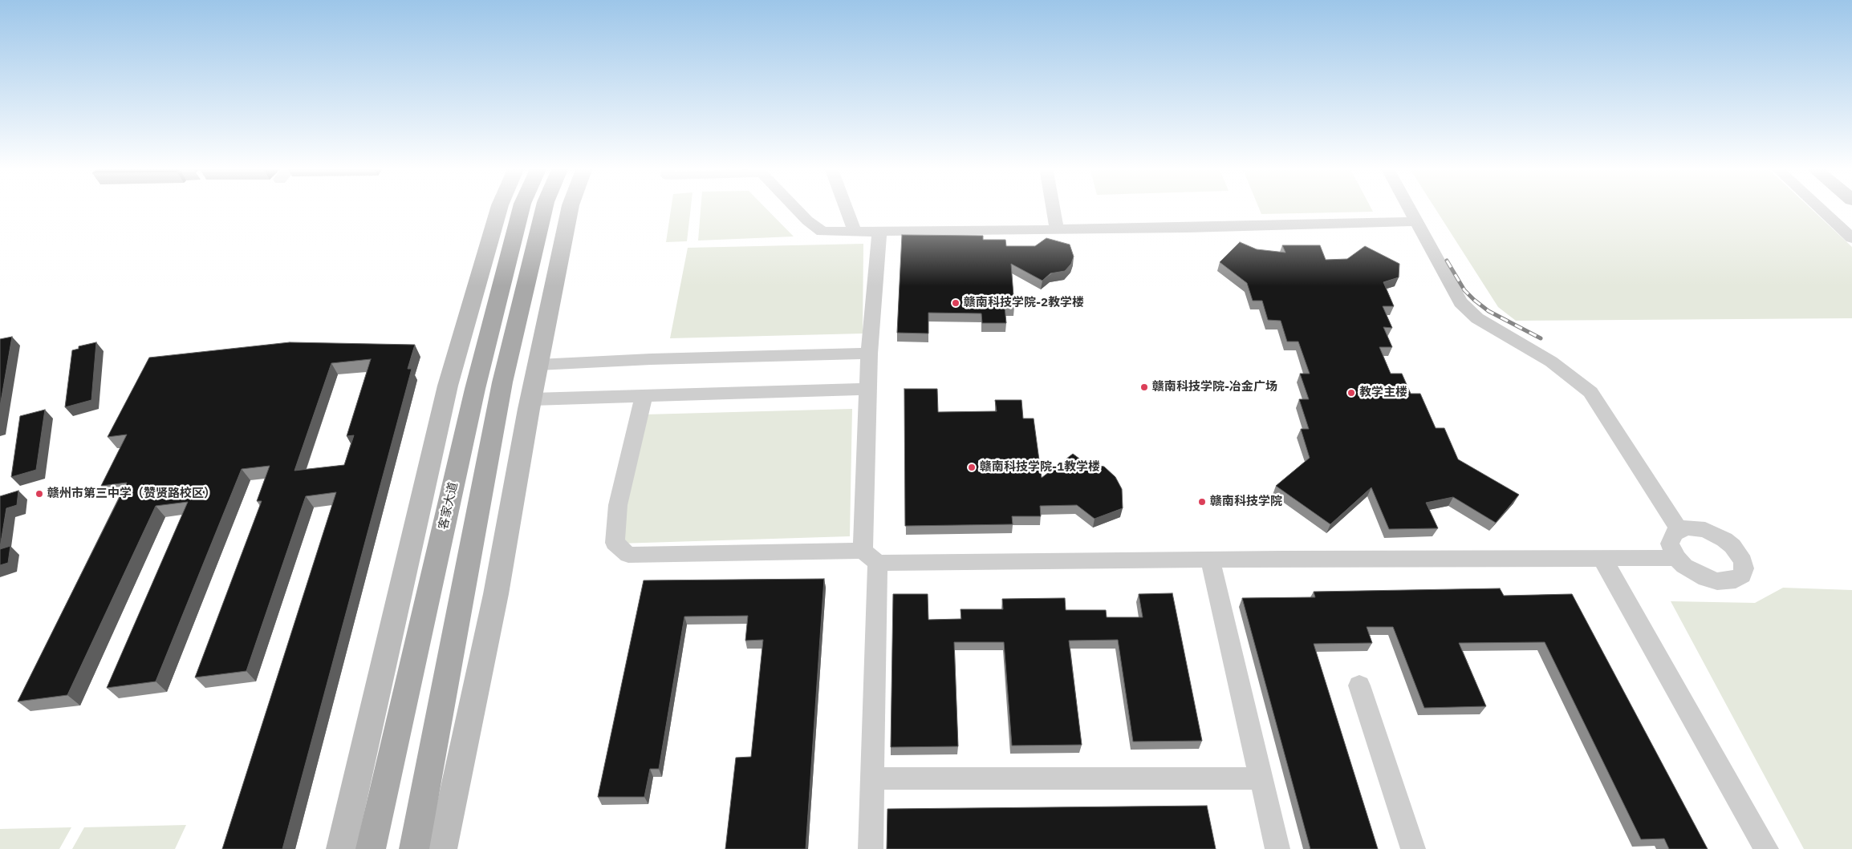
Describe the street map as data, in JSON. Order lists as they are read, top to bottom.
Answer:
{
  "streets": {
    "main road": ["客家大道"]
  },
  "places": [
    "赣南科技学院-2教学楼",
    "赣南科技学院-冶金广场",
    "教学主楼",
    "赣南科技学院-1教学楼",
    "赣州市第三中学（赞贤路校区）",
    "赣南科技学院"
  ]
}
